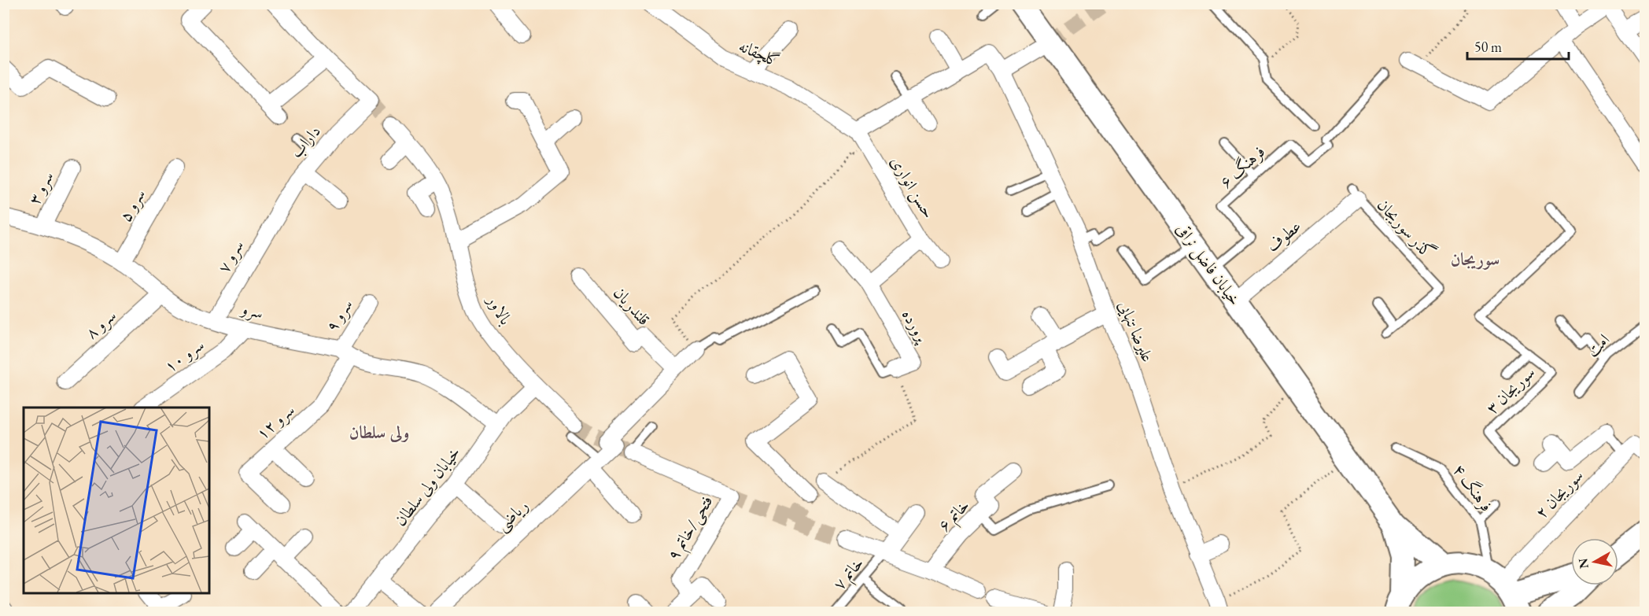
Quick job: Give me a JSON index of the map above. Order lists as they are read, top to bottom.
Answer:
{
  "streets": {
    "main road": ["خیابان فاضل نراقی"],
    "street": [
      "گلچقانه",
      "داراب",
      "حسن انواری",
      "سرو ۳",
      "سرو ۵",
      "عطوف",
      "سرو ۷",
      "قلندریان",
      "بالاور",
      "سرو",
      "سرو ۹",
      "سرو ۸",
      "پرورده",
      "علیرضا تنهایی",
      "سرو ۱۰",
      "سرو ۱۲",
      "خیابان ولی سلطان",
      "سوریجان ۲",
      "ریاضی",
      "خاتم ۶",
      "فتحی/خاتم ۹"
    ],
    "lane": [
      "فرهنگ ۶",
      "گذر سوریجان",
      "امت",
      "سوریجان ۳",
      "فرهنگ ۴",
      "خاتم ۷"
    ]
  },
  "crossings": [
    ["گلچقانه", "حسن انواری"],
    ["داراب", "سرو ۷"],
    ["فرهنگ ۶", "خیابان فاضل نراقی"],
    ["سرو ۳", "سرو"],
    ["سرو ۵", "سرو"],
    ["گذر سوریجان", "عطوف"],
    ["عطوف", "خیابان فاضل نراقی"],
    ["سرو ۷", "سرو"],
    ["قلندریان", "ریاضی"],
    ["بالاور", "خیابان ولی سلطان"],
    ["سرو", "سرو ۹"],
    ["سرو", "سرو ۸"],
    ["سرو", "سرو ۱۰"],
    ["سرو", "سرو ۱۲"],
    ["سرو", "خیابان ولی سلطان"],
    ["سرو ۹", "سرو ۱۲"],
    ["فرهنگ ۴", "سوریجان ۲"]
  ],
  "districts": ["سوریجان", "ولی سلطان"],
  "scale_bar": "50 m",
  "north": "left"
}
